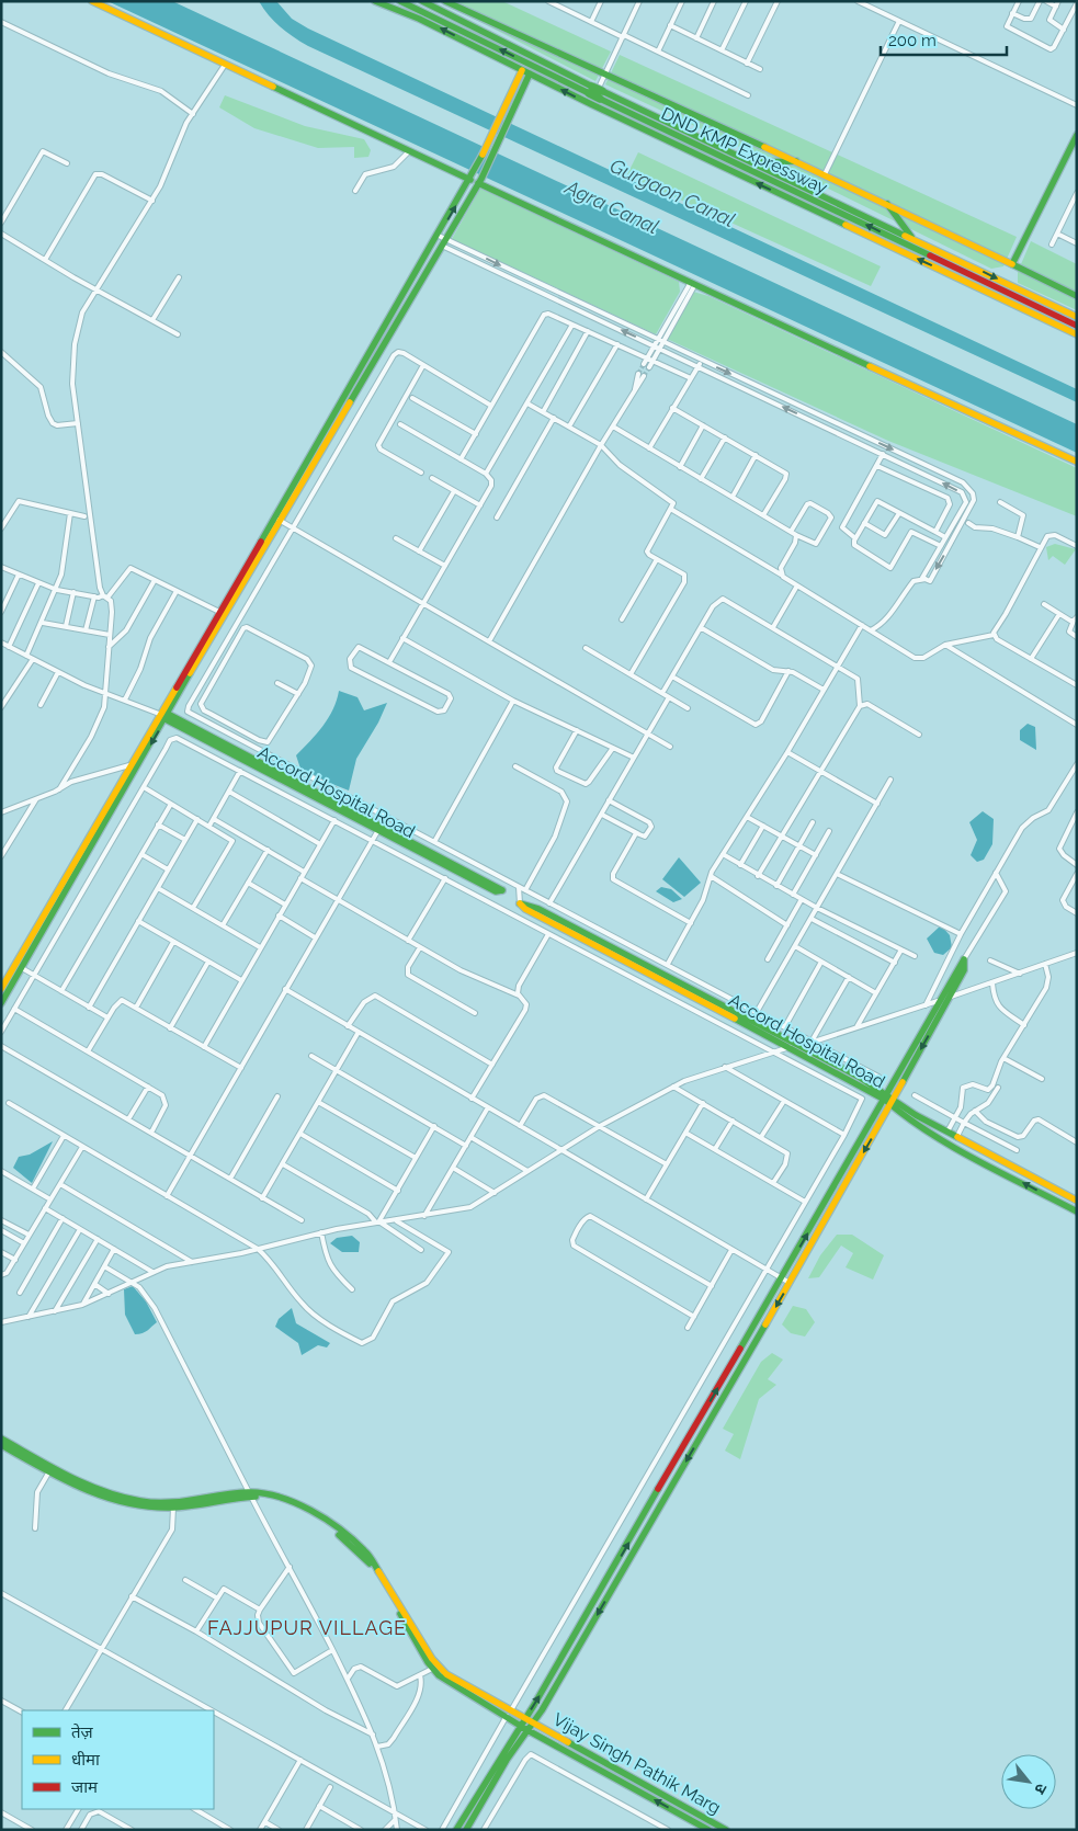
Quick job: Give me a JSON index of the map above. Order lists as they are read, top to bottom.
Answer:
{
  "streets": {
    "main road": ["DND KMP Expressway", "Accord Hospital Road", "Vijay Singh Pathik Marg"]
  },
  "districts": ["FAJJUPUR VILLAGE"],
  "water": ["Gurgaon Canal", "Agra Canal"],
  "legend": ["तेज़", "धीमा", "जाम"],
  "scale_bar": "200 m",
  "north": "bottom right"
}
